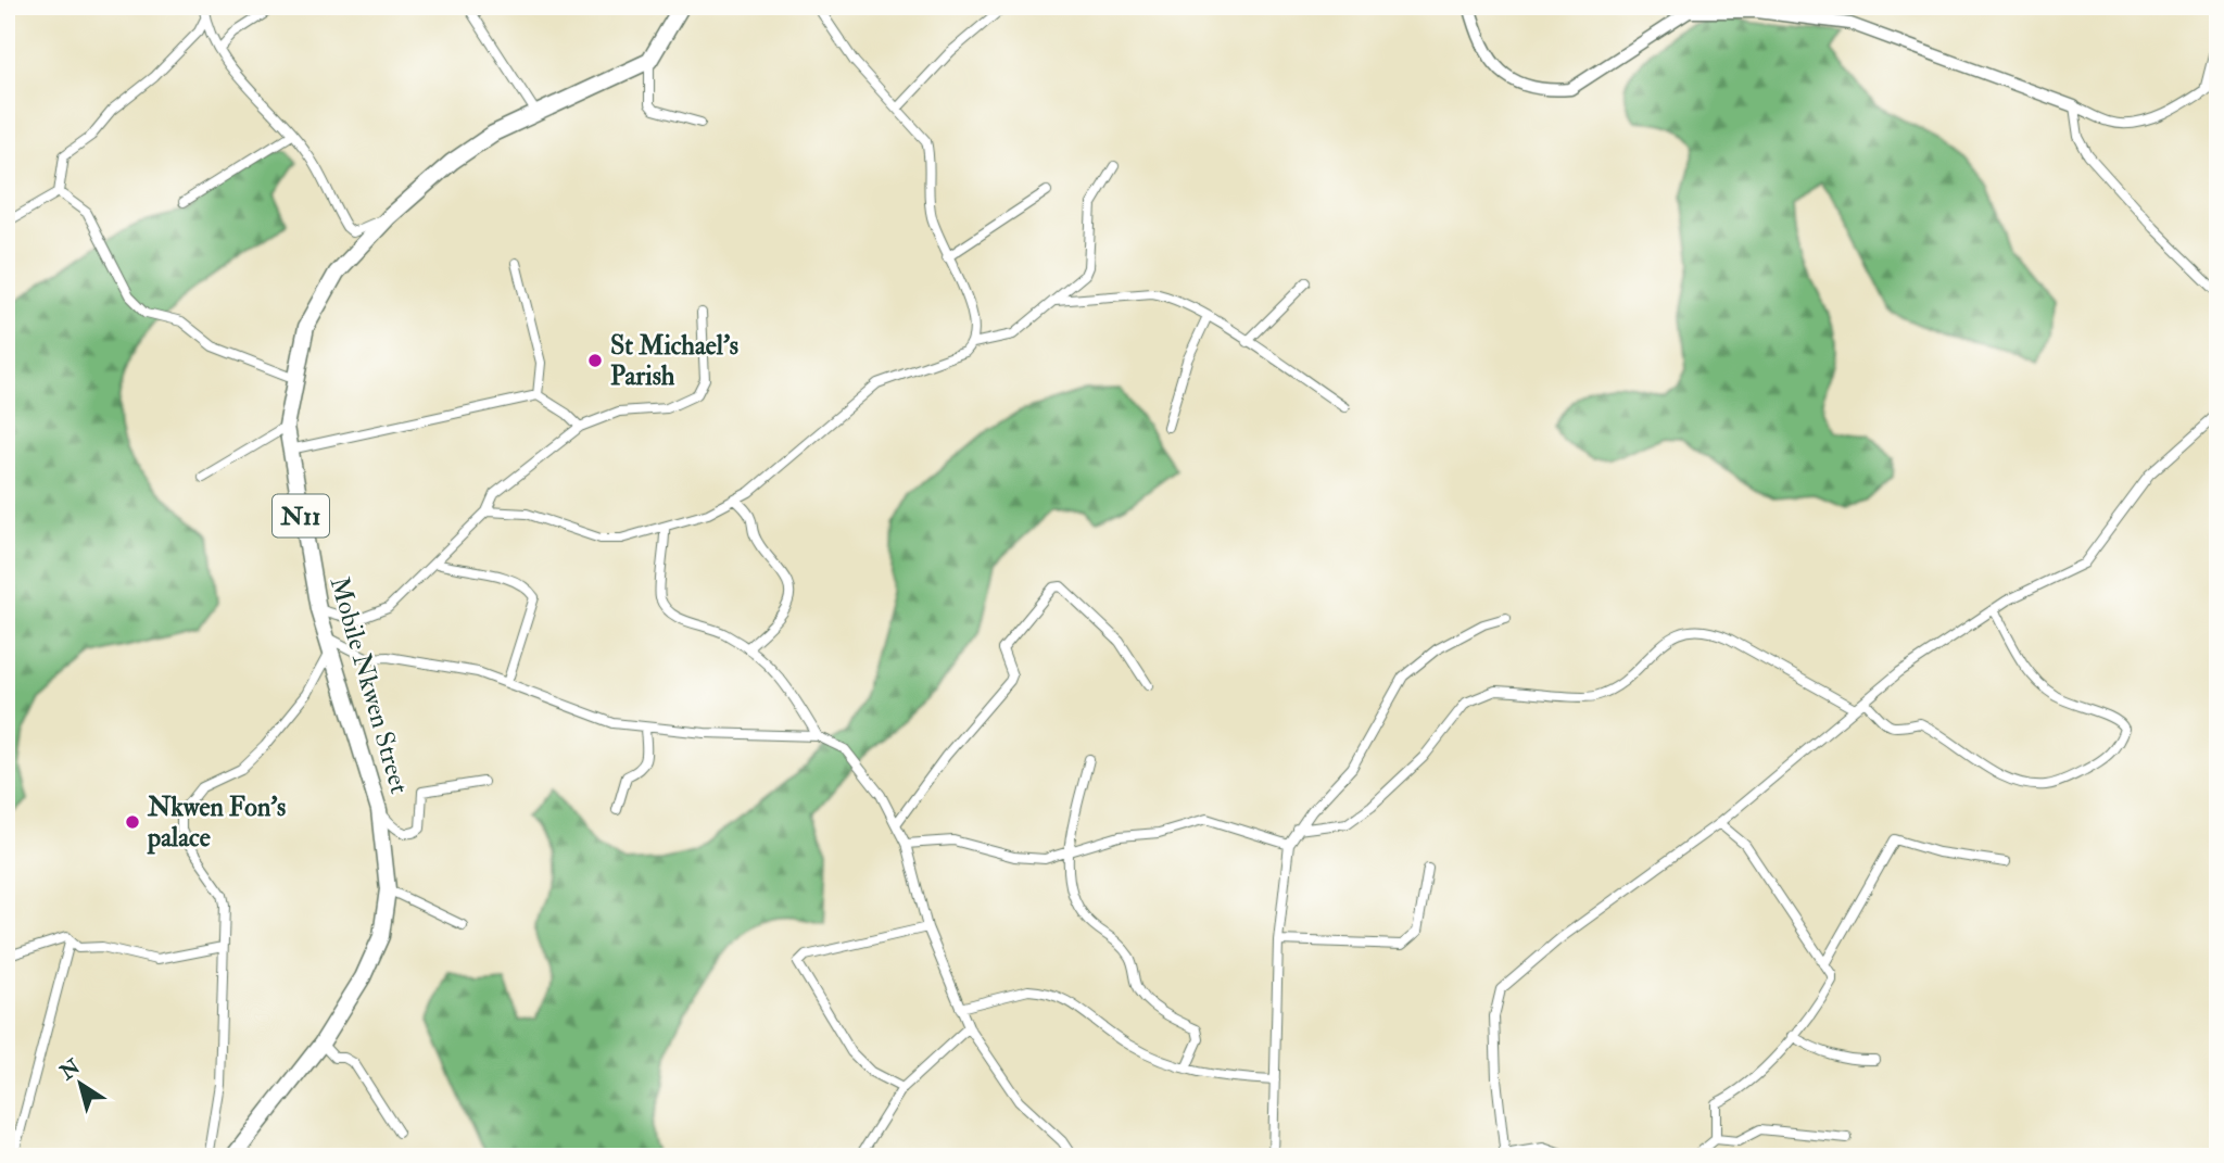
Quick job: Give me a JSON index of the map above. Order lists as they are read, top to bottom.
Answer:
{
  "streets": {
    "highway": ["N11", "Mobile Nkwen Street"]
  },
  "places": ["St Michael's Parish", "Nkwen Fon's palace"],
  "north": "top left"
}
